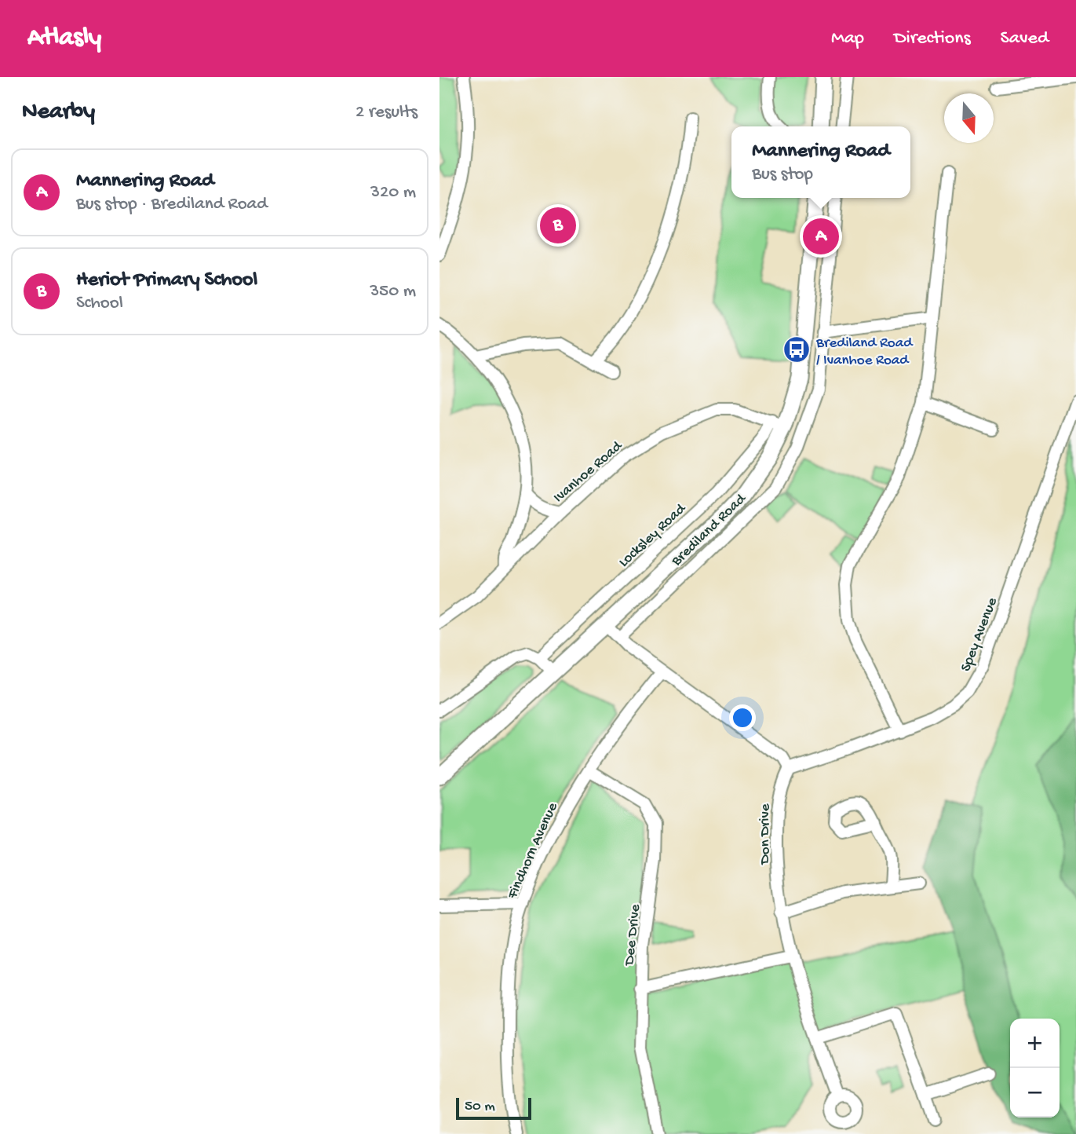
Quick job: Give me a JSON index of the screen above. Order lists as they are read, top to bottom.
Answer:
{
  "streets": {
    "street": [
      "Ivanhoe Road",
      "Brediland Road",
      "Locksley Road",
      "Spey Avenue",
      "Don Drive",
      "Findhorn Avenue",
      "Dee Drive"
    ]
  },
  "crossings": [
    ["Ivanhoe Road", "Brediland Road"],
    ["Ivanhoe Road", "Locksley Road"],
    ["Brediland Road", "Locksley Road"],
    ["Spey Avenue", "Don Drive"],
    ["Findhorn Avenue", "Dee Drive"]
  ],
  "places": {
    "bus stop": ["Brediland Road / Ivanhoe Road"]
  },
  "scale_bar": "50 m",
  "north": "bottom",
  "page": {
    "header": "Atlasly",
    "nav": ["Map", "Directions", "Saved"],
    "heading": ["Nearby", "2 results"],
    "popup": ["Mannering Road", "Bus stop"],
    "list": [
      {
        "mark": "A",
        "name": "Mannering Road",
        "note": "Bus stop · Brediland Road",
        "value": "320 m"
      },
      {
        "mark": "B",
        "name": "Heriot Primary School",
        "note": "School",
        "value": "350 m"
      }
    ],
    "pins": ["B", "A"],
    "map_buttons": ["+", "−"],
    "scale": "50 m"
  }
}
